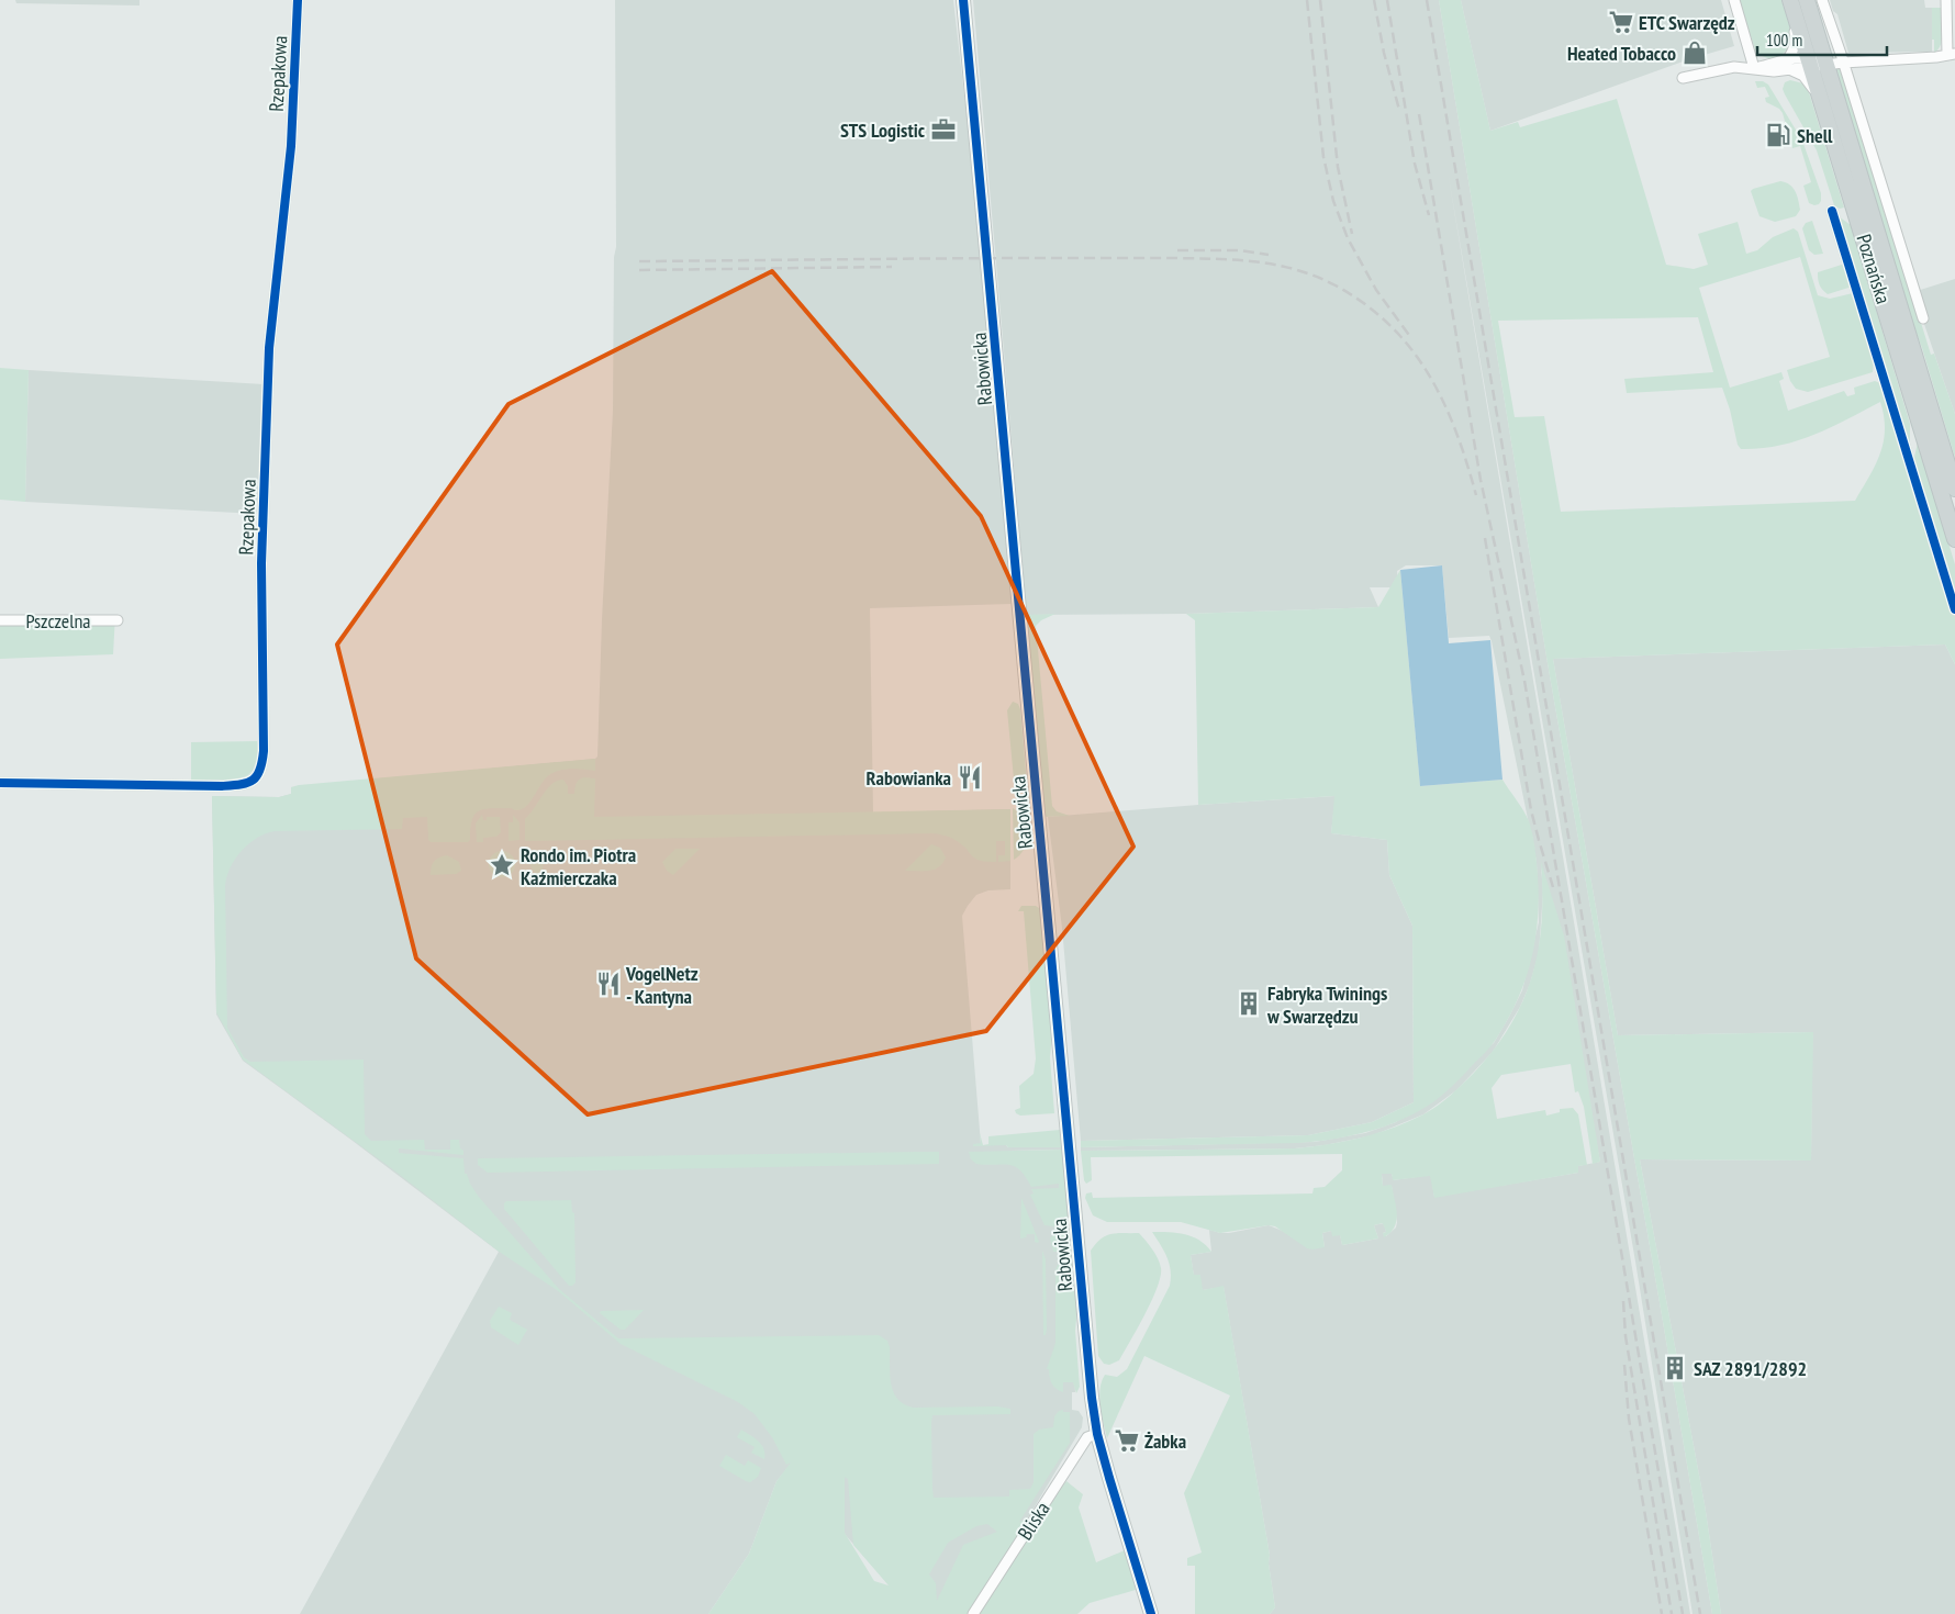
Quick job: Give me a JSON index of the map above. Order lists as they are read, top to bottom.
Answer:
{
  "streets": {
    "main road": ["Poznańska"],
    "street": [
      "Rzepakowa",
      "Rabowicka",
      "Pszczelna",
      "Bliska"
    ]
  },
  "crossings": [
    ["Rabowicka", "Bliska"]
  ],
  "places": {
    "supermarket": ["ETC Swarzędz", "Żabka"],
    "shop": ["Heated Tobacco"],
    "office": ["STS Logistic"],
    "fuel station": ["Shell"],
    "restaurant": ["Rabowianka", "VogelNetz - Kantyna"],
    "place": ["Rondo im. Piotra Kaźmierczaka"],
    "building": ["Fabryka Twinings w Swarzędzu", "SAZ 2891/2892"]
  },
  "scale_bar": "100 m"
}
